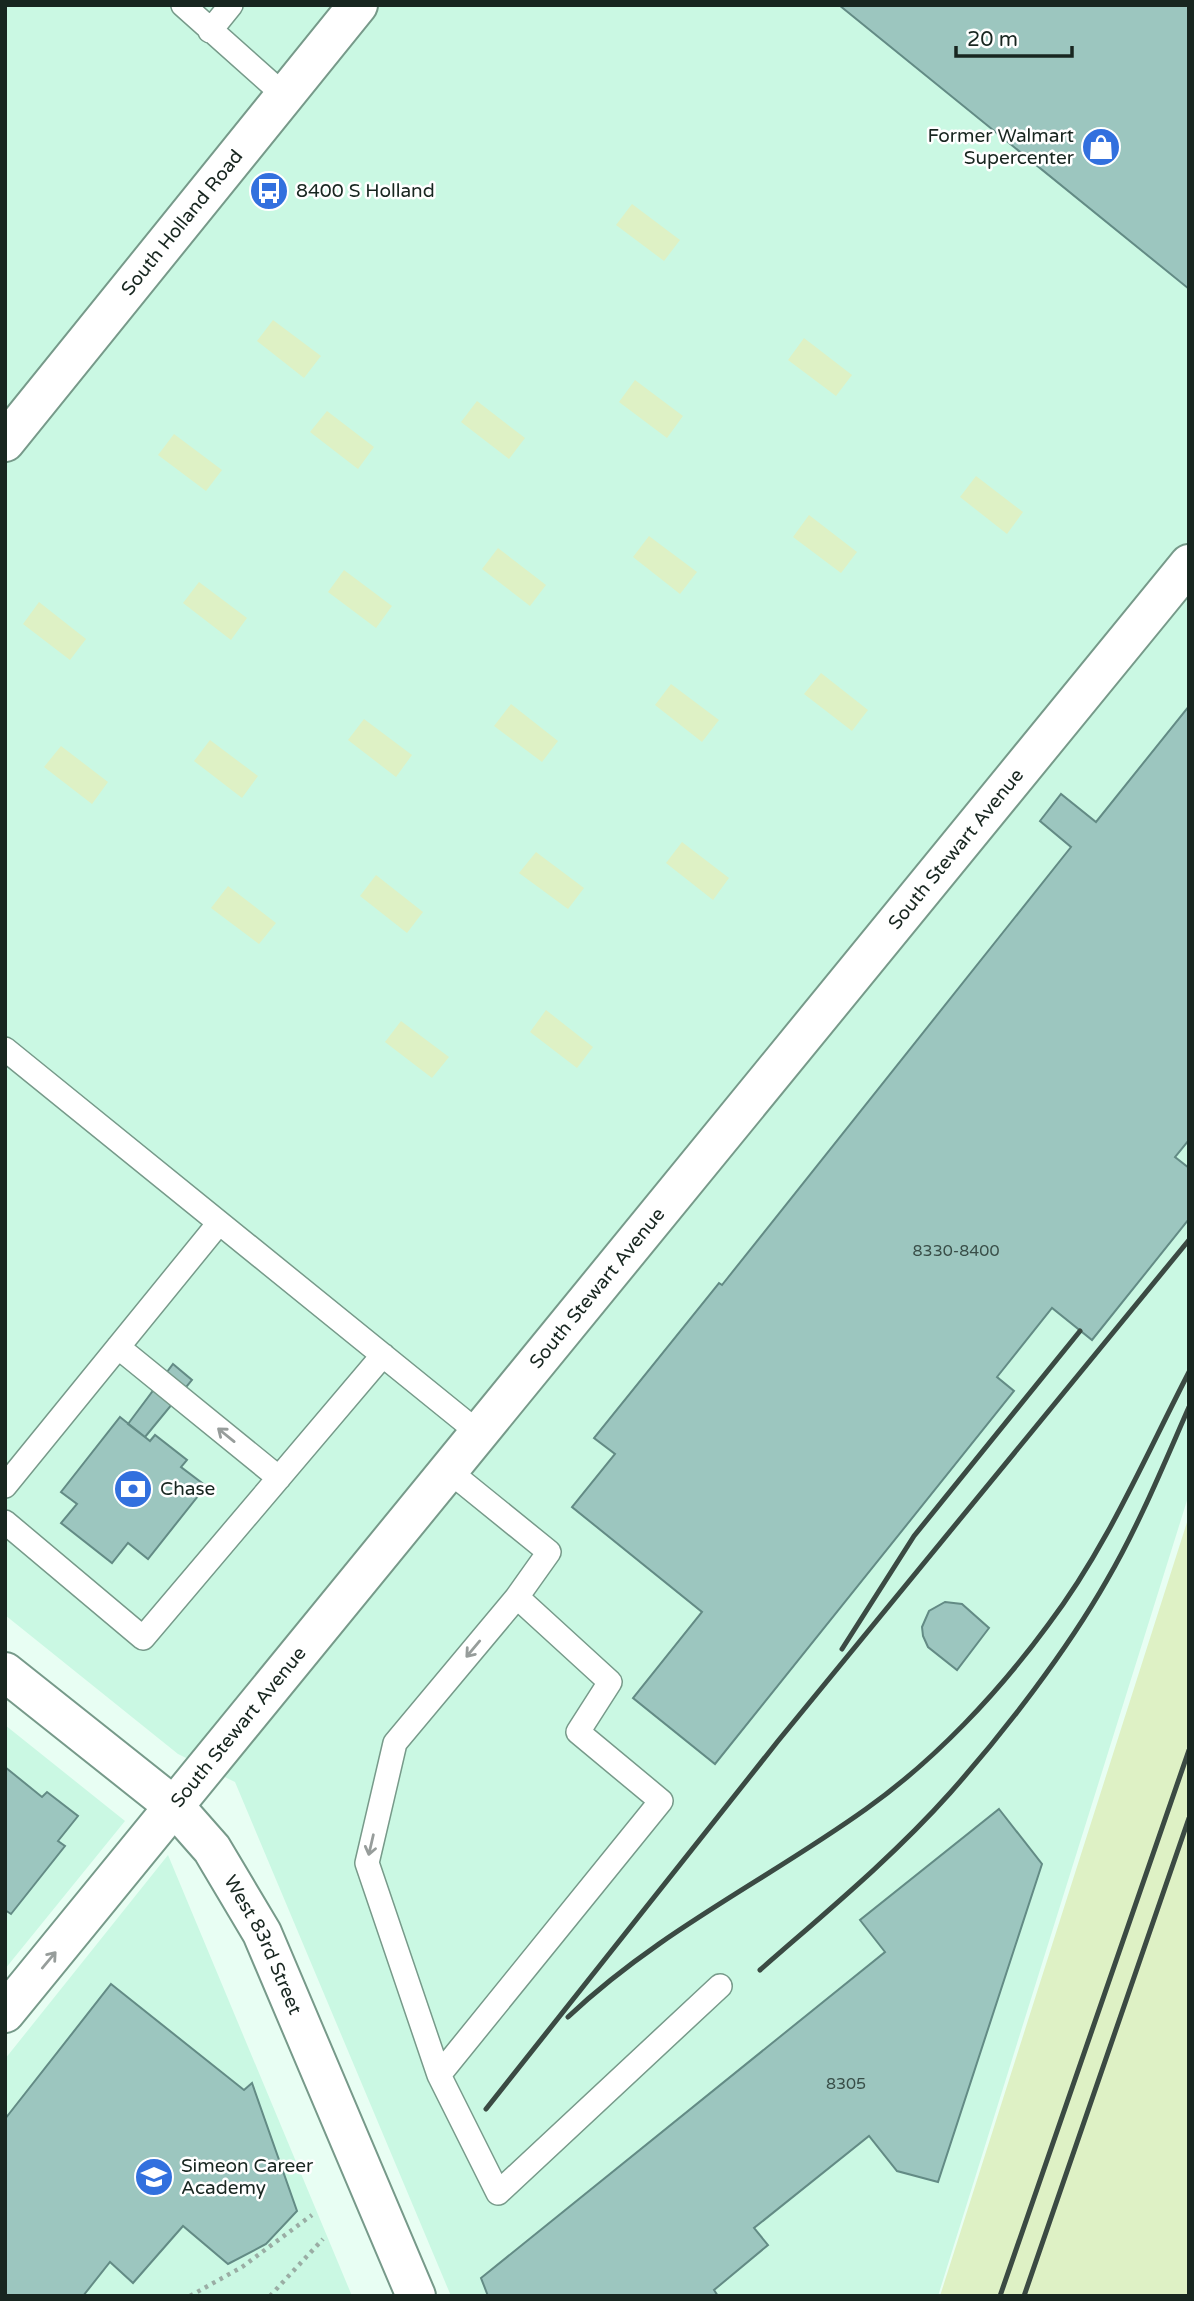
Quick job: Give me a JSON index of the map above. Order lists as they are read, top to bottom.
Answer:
{
  "streets": {
    "street": ["South Holland Road", "South Stewart Avenue", "West 83rd Street"]
  },
  "crossings": [
    ["South Stewart Avenue", "West 83rd Street"]
  ],
  "places": {
    "shop": ["Former Walmart Supercenter"],
    "bus stop": ["8400 S Holland"],
    "bank": ["Chase"],
    "school or university": ["Simeon Career Academy"]
  },
  "house_numbers": ["8330-8400", "8305"],
  "scale_bar": "20 m"
}
